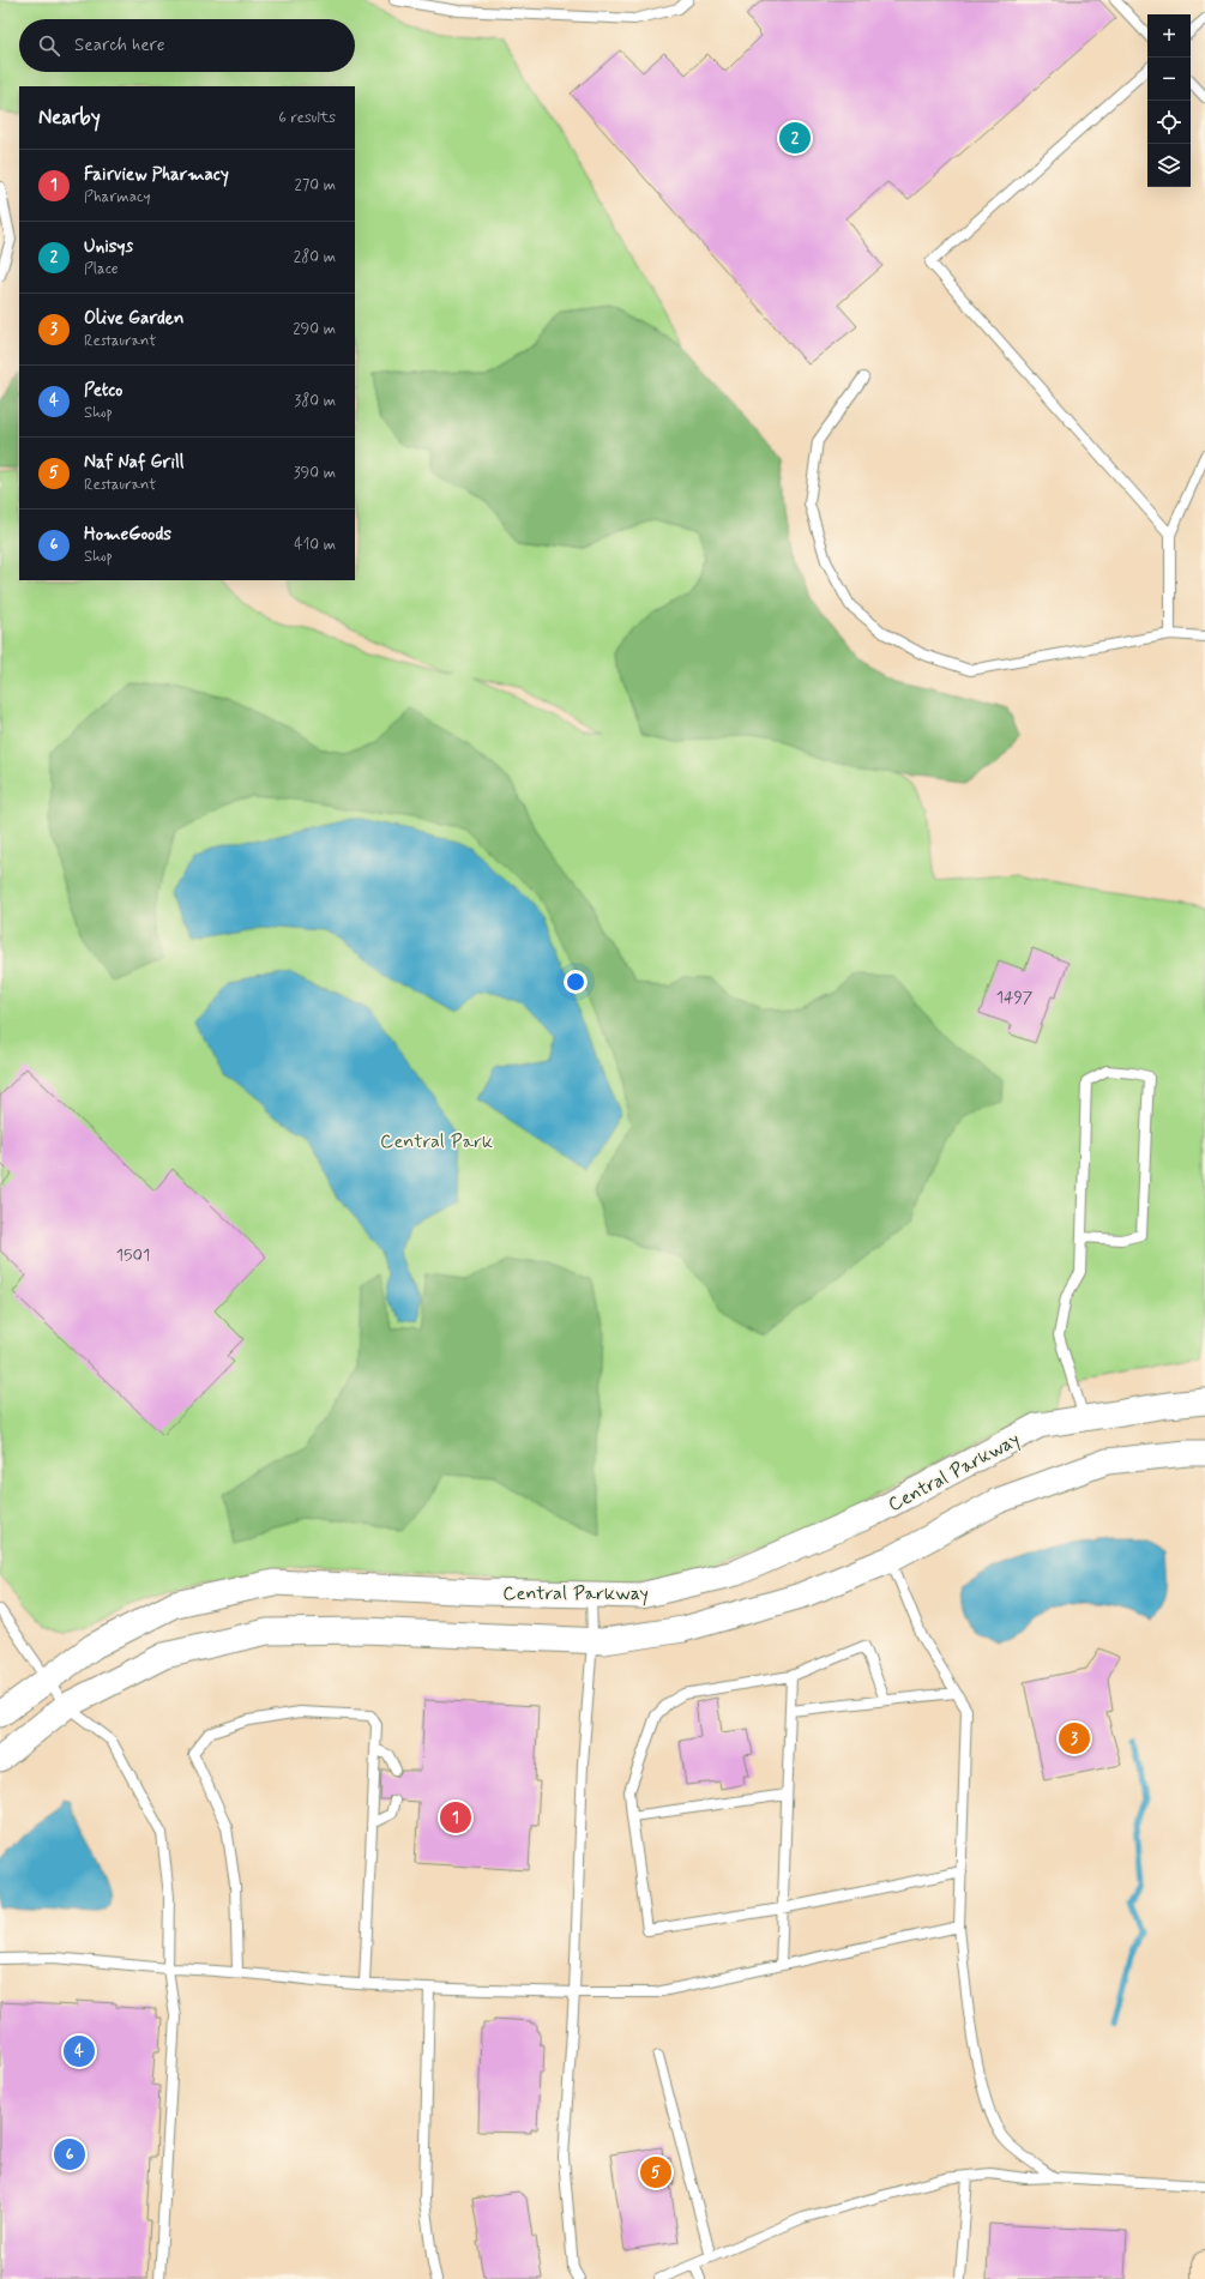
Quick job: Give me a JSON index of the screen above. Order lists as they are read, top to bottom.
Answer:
{
  "streets": {
    "street": ["Central Parkway"]
  },
  "parks": ["Central Park"],
  "house_numbers": ["1497", "1501"],
  "page": {
    "map_buttons": ["+", "−"],
    "search": "Search here",
    "heading": ["Nearby", "6 results"],
    "pins": [
      "2",
      "3",
      "1",
      "4",
      "6",
      "5"
    ],
    "list": [
      {
        "mark": "1",
        "name": "Fairview Pharmacy",
        "note": "Pharmacy",
        "value": "270 m"
      },
      {
        "mark": "2",
        "name": "Unisys",
        "note": "Place",
        "value": "280 m"
      },
      {
        "mark": "3",
        "name": "Olive Garden",
        "note": "Restaurant",
        "value": "290 m"
      },
      {
        "mark": "4",
        "name": "Petco",
        "note": "Shop",
        "value": "380 m"
      },
      {
        "mark": "5",
        "name": "Naf Naf Grill",
        "note": "Restaurant",
        "value": "390 m"
      },
      {
        "mark": "6",
        "name": "HomeGoods",
        "note": "Shop",
        "value": "410 m"
      }
    ]
  }
}
